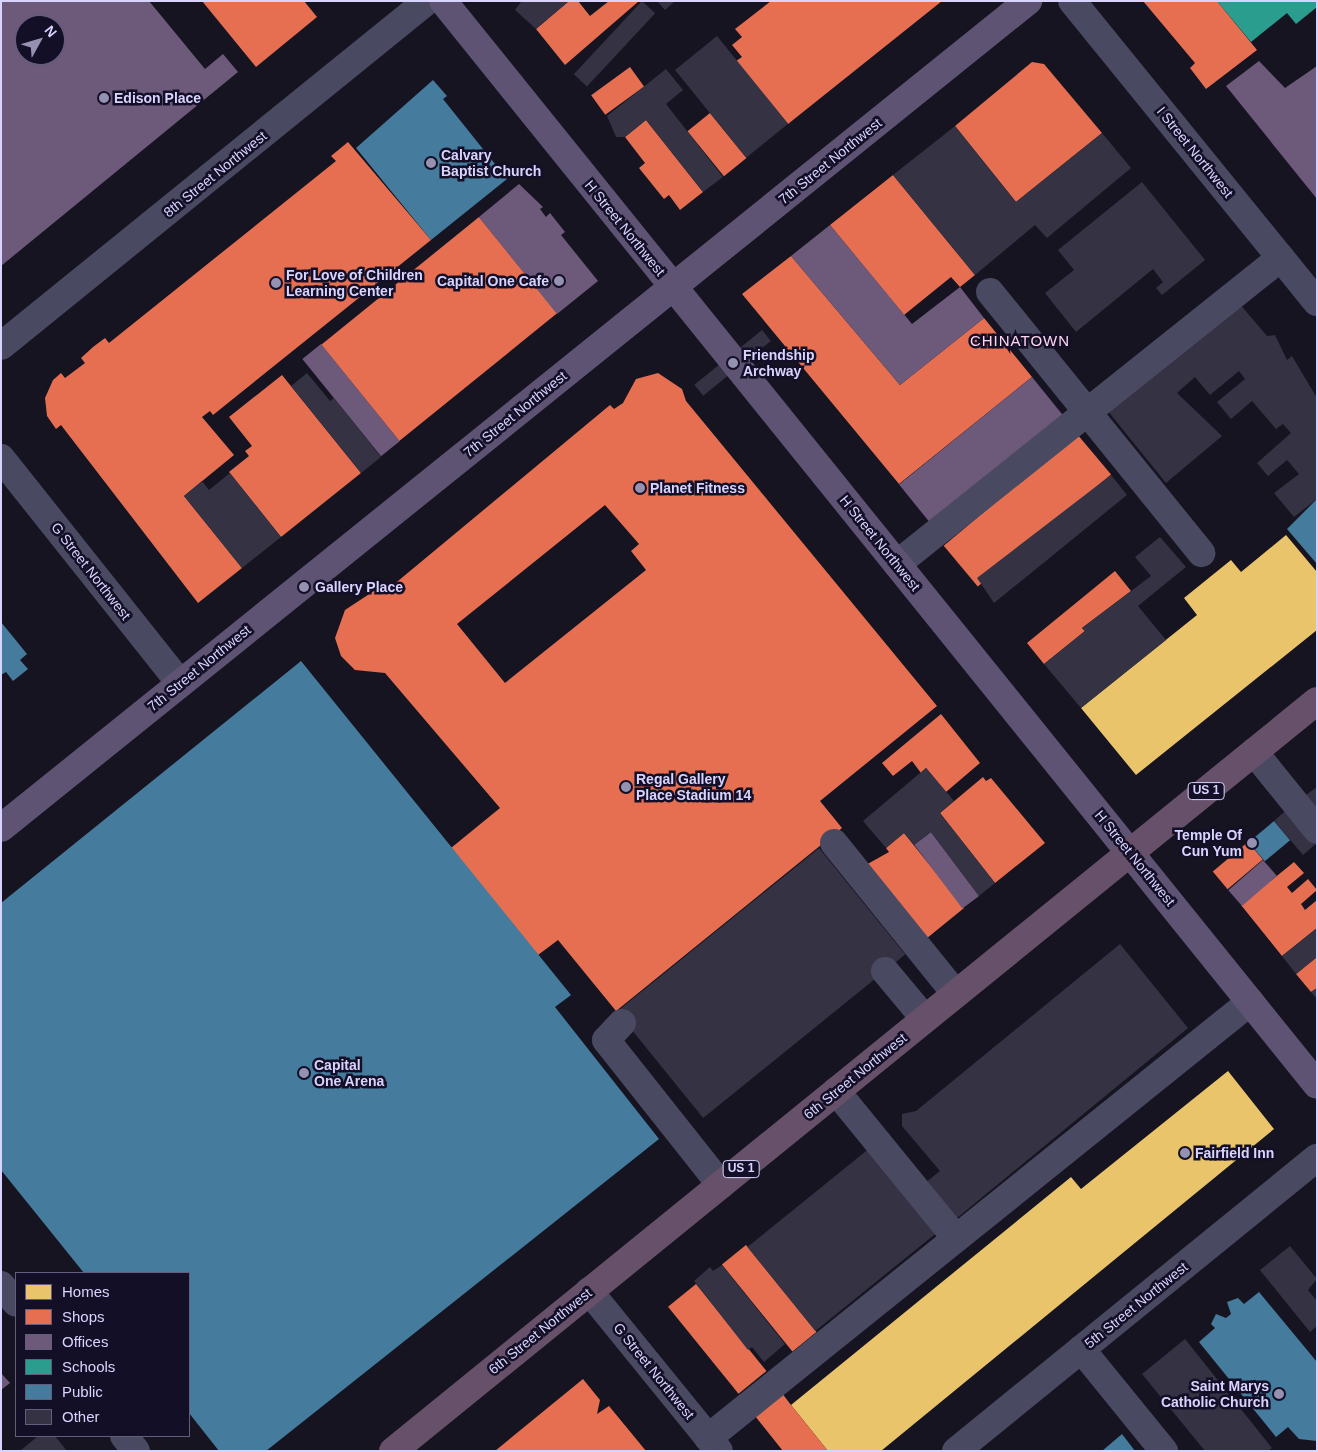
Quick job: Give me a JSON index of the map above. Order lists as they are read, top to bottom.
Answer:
{
  "streets": {
    "highway": ["US 1", "6th Street Northwest"],
    "main road": ["7th Street Northwest", "H Street Northwest"],
    "street": [
      "I Street Northwest",
      "8th Street Northwest",
      "G Street Northwest",
      "5th Street Northwest"
    ]
  },
  "crossings": [
    ["7th Street Northwest", "H Street Northwest"],
    ["7th Street Northwest", "G Street Northwest"],
    ["H Street Northwest", "6th Street Northwest"],
    ["G Street Northwest", "6th Street Northwest"]
  ],
  "districts": ["CHINATOWN"],
  "places": [
    "Edison Place",
    "Calvary Baptist Church",
    "Capital One Cafe",
    "For Love of Children Learning Center",
    "Friendship Archway",
    "Planet Fitness",
    "Gallery Place",
    "Regal Gallery Place Stadium 14",
    "Temple Of Cun Yum",
    "Capital One Arena",
    "Fairfield Inn",
    "Saint Marys Catholic Church"
  ],
  "legend": [
    "Homes",
    "Shops",
    "Offices",
    "Schools",
    "Public",
    "Other"
  ],
  "north": "top right"
}
